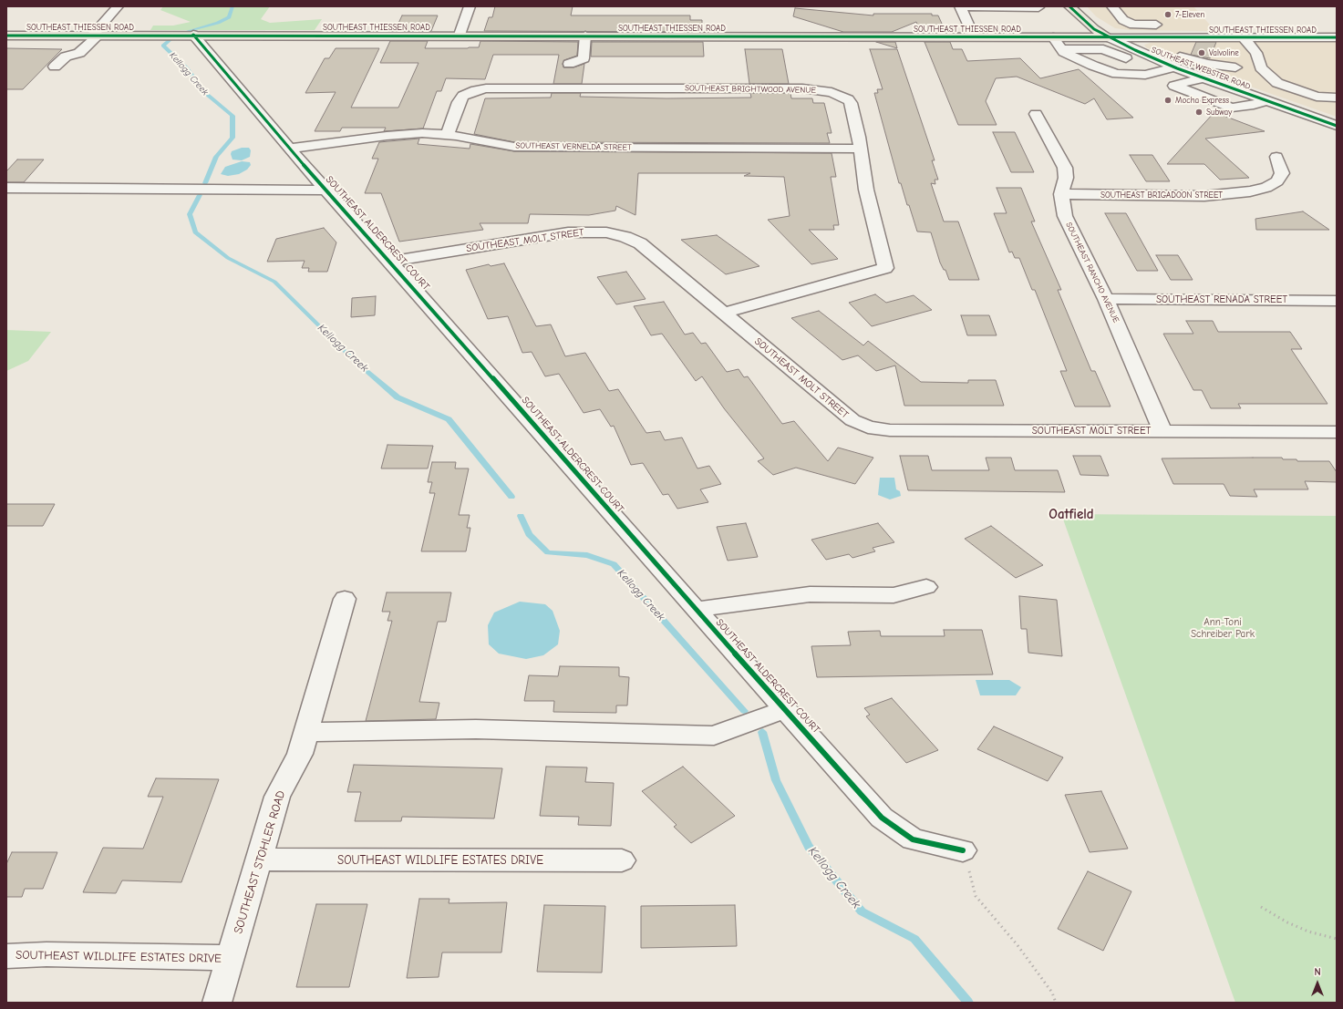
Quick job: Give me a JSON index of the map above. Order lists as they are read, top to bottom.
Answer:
{
  "streets": {
    "main road": ["SOUTHEAST THIESSEN ROAD", "SOUTHEAST WEBSTER ROAD"],
    "street": [
      "SOUTHEAST BRIGHTWOOD AVENUE",
      "SOUTHEAST VERNELDA STREET",
      "SOUTHEAST BRIGADOON STREET",
      "SOUTHEAST ALDERCREST COURT",
      "SOUTHEAST MOLT STREET",
      "SOUTHEAST RANCHO AVENUE",
      "SOUTHEAST RENADA STREET",
      "SOUTHEAST WILDLIFE ESTATES DRIVE",
      "SOUTHEAST STOHLER ROAD"
    ]
  },
  "crossings": [
    ["SOUTHEAST THIESSEN ROAD", "SOUTHEAST WEBSTER ROAD"],
    ["SOUTHEAST THIESSEN ROAD", "SOUTHEAST ALDERCREST COURT"],
    ["SOUTHEAST BRIGHTWOOD AVENUE", "SOUTHEAST VERNELDA STREET"],
    ["SOUTHEAST BRIGHTWOOD AVENUE", "SOUTHEAST MOLT STREET"],
    ["SOUTHEAST VERNELDA STREET", "SOUTHEAST ALDERCREST COURT"],
    ["SOUTHEAST BRIGADOON STREET", "SOUTHEAST RANCHO AVENUE"],
    ["SOUTHEAST ALDERCREST COURT", "SOUTHEAST MOLT STREET"],
    ["SOUTHEAST MOLT STREET", "SOUTHEAST RANCHO AVENUE"],
    ["SOUTHEAST RANCHO AVENUE", "SOUTHEAST RENADA STREET"],
    ["SOUTHEAST WILDLIFE ESTATES DRIVE", "SOUTHEAST STOHLER ROAD"]
  ],
  "districts": ["Oatfield"],
  "water": ["Kellogg Creek"],
  "parks": ["Ann-Toni Schreiber Park"],
  "places": [
    "7-Eleven",
    "Valvoline",
    "Mocha Express",
    "Subway"
  ],
  "north": "top"
}
